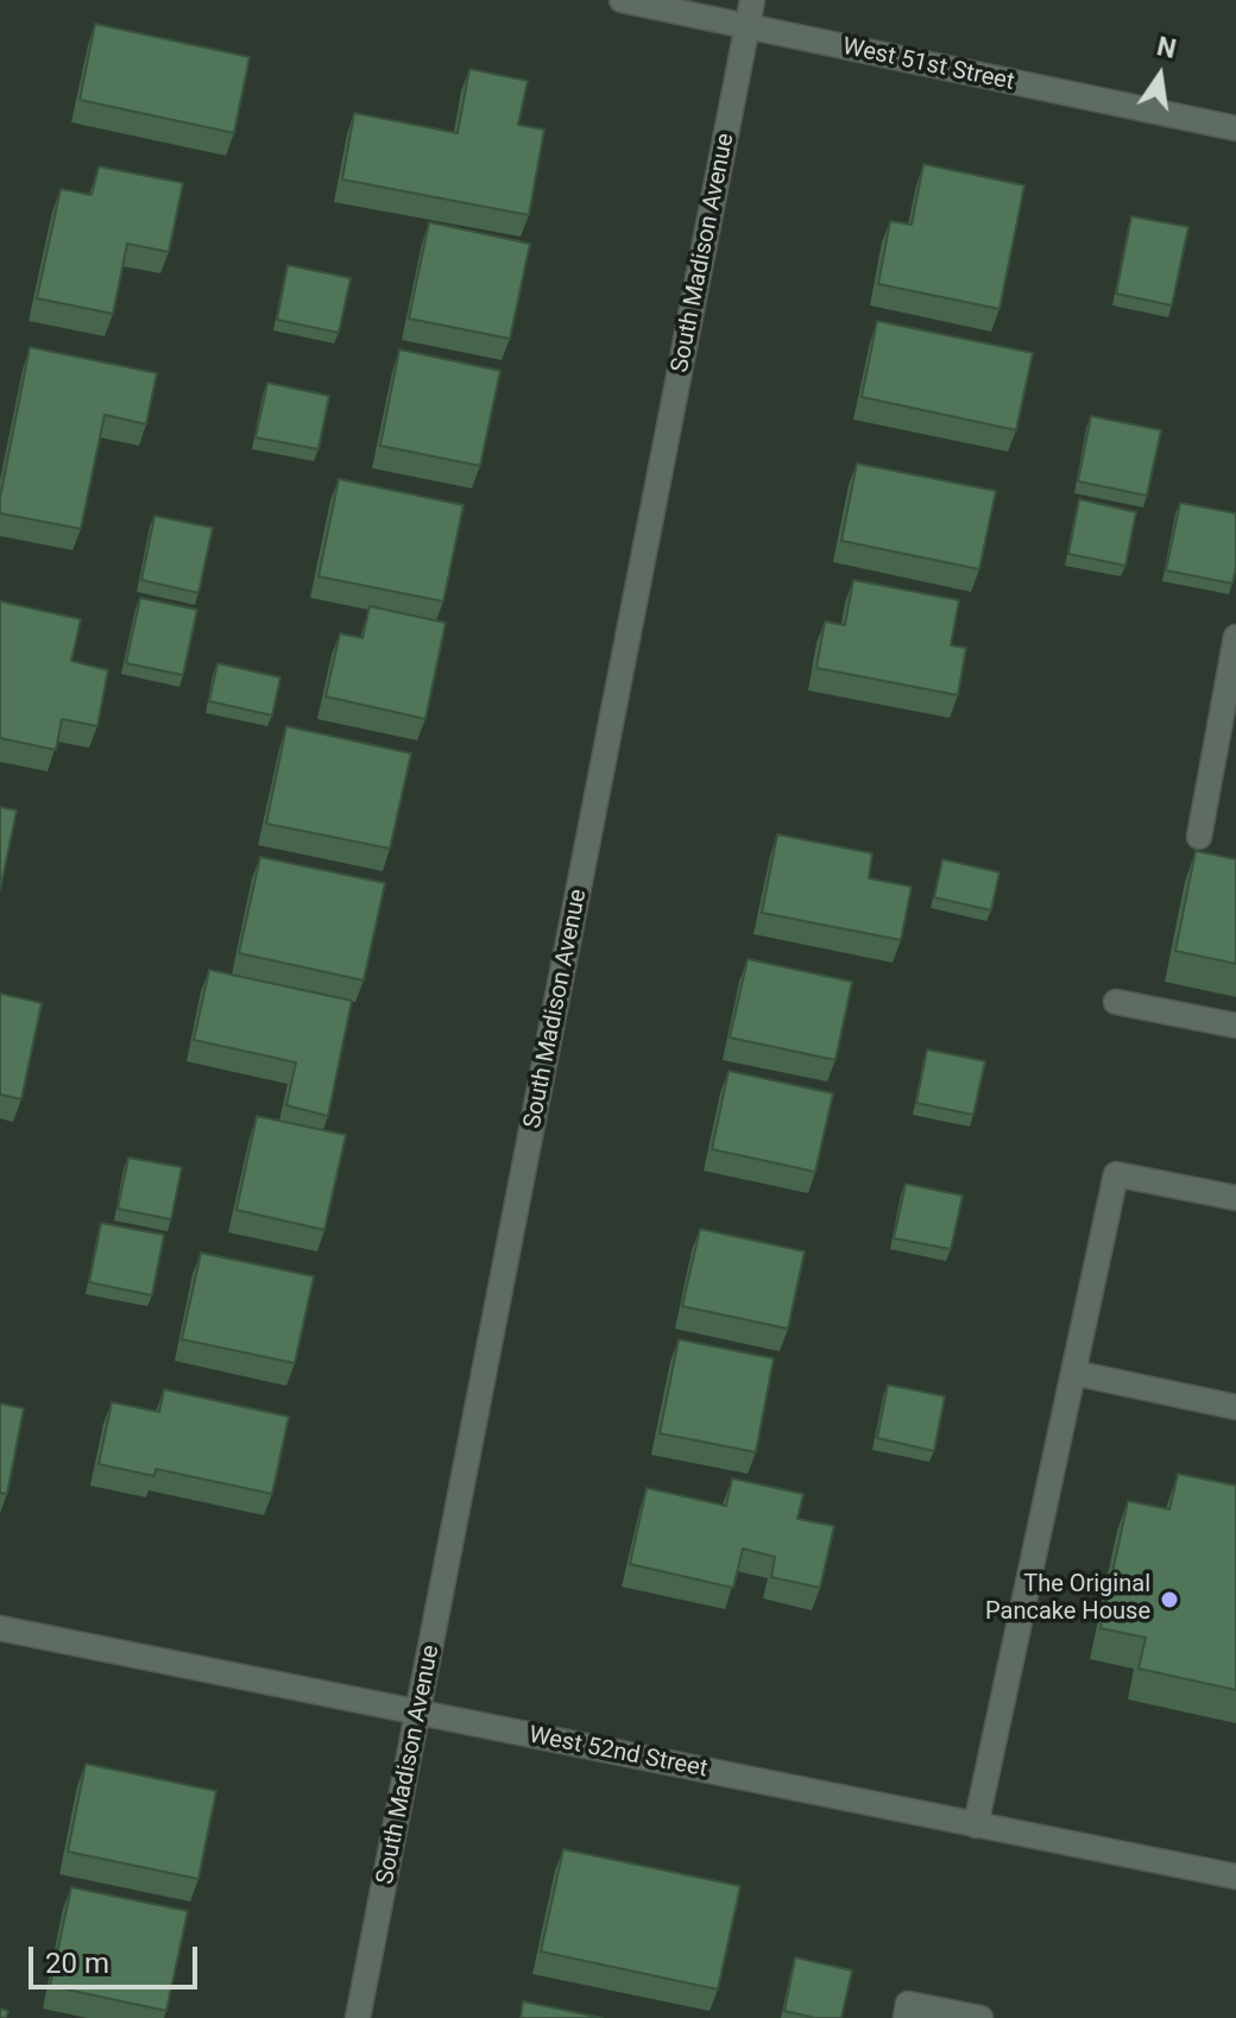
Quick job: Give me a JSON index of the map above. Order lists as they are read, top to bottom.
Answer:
{
  "streets": {
    "street": ["West 51st Street", "South Madison Avenue", "West 52nd Street"]
  },
  "crossings": [
    ["West 51st Street", "South Madison Avenue"],
    ["South Madison Avenue", "West 52nd Street"]
  ],
  "places": ["The Original Pancake House"],
  "scale_bar": "20 m",
  "north": "top"
}
